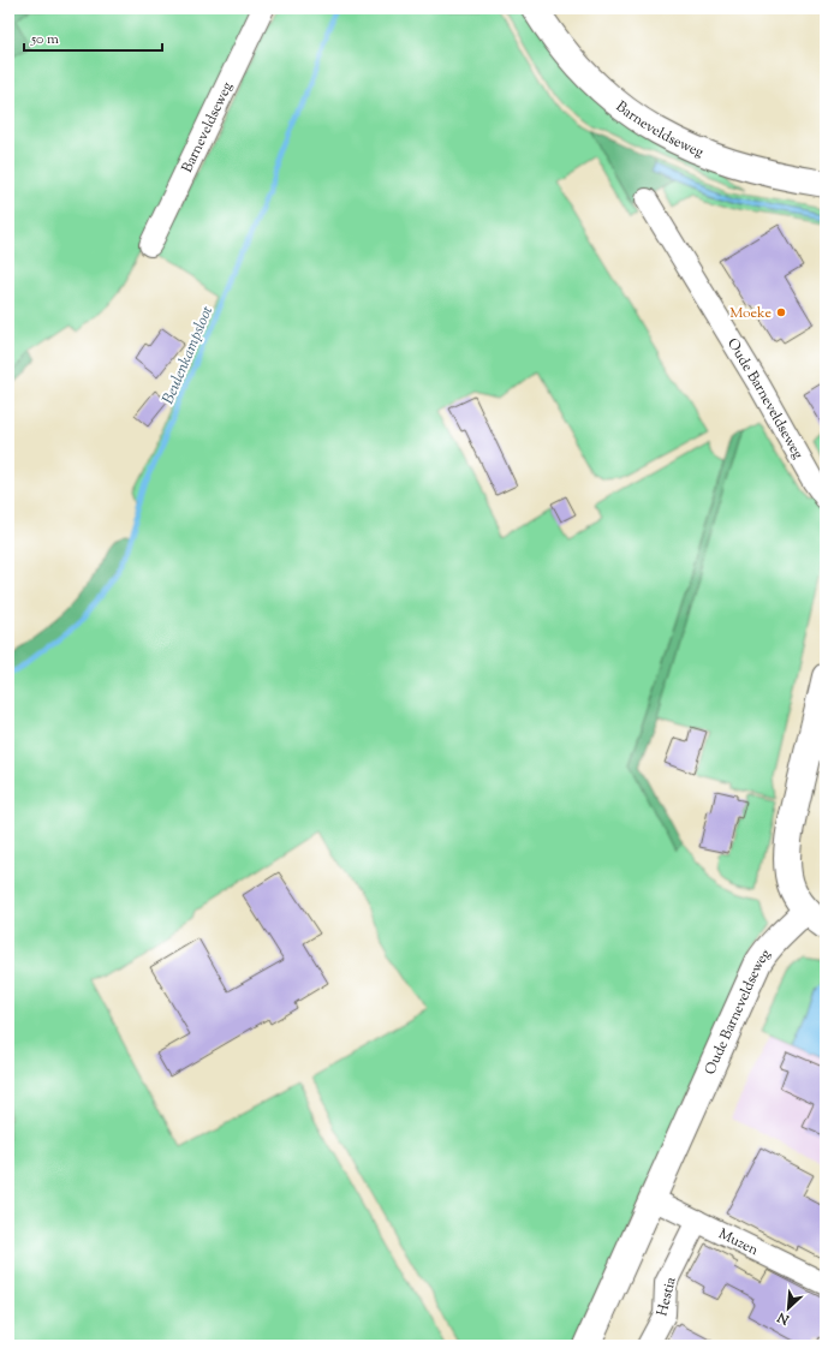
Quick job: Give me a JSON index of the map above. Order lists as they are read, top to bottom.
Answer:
{
  "streets": {
    "street": [
      "Barneveldseweg",
      "Oude Barneveldseweg",
      "Muzen",
      "Hestia"
    ]
  },
  "crossings": [
    ["Oude Barneveldseweg", "Muzen"],
    ["Muzen", "Hestia"]
  ],
  "water": ["Beulenkampsloot"],
  "places": ["Moeke"],
  "scale_bar": "50 m",
  "north": "bottom left"
}
